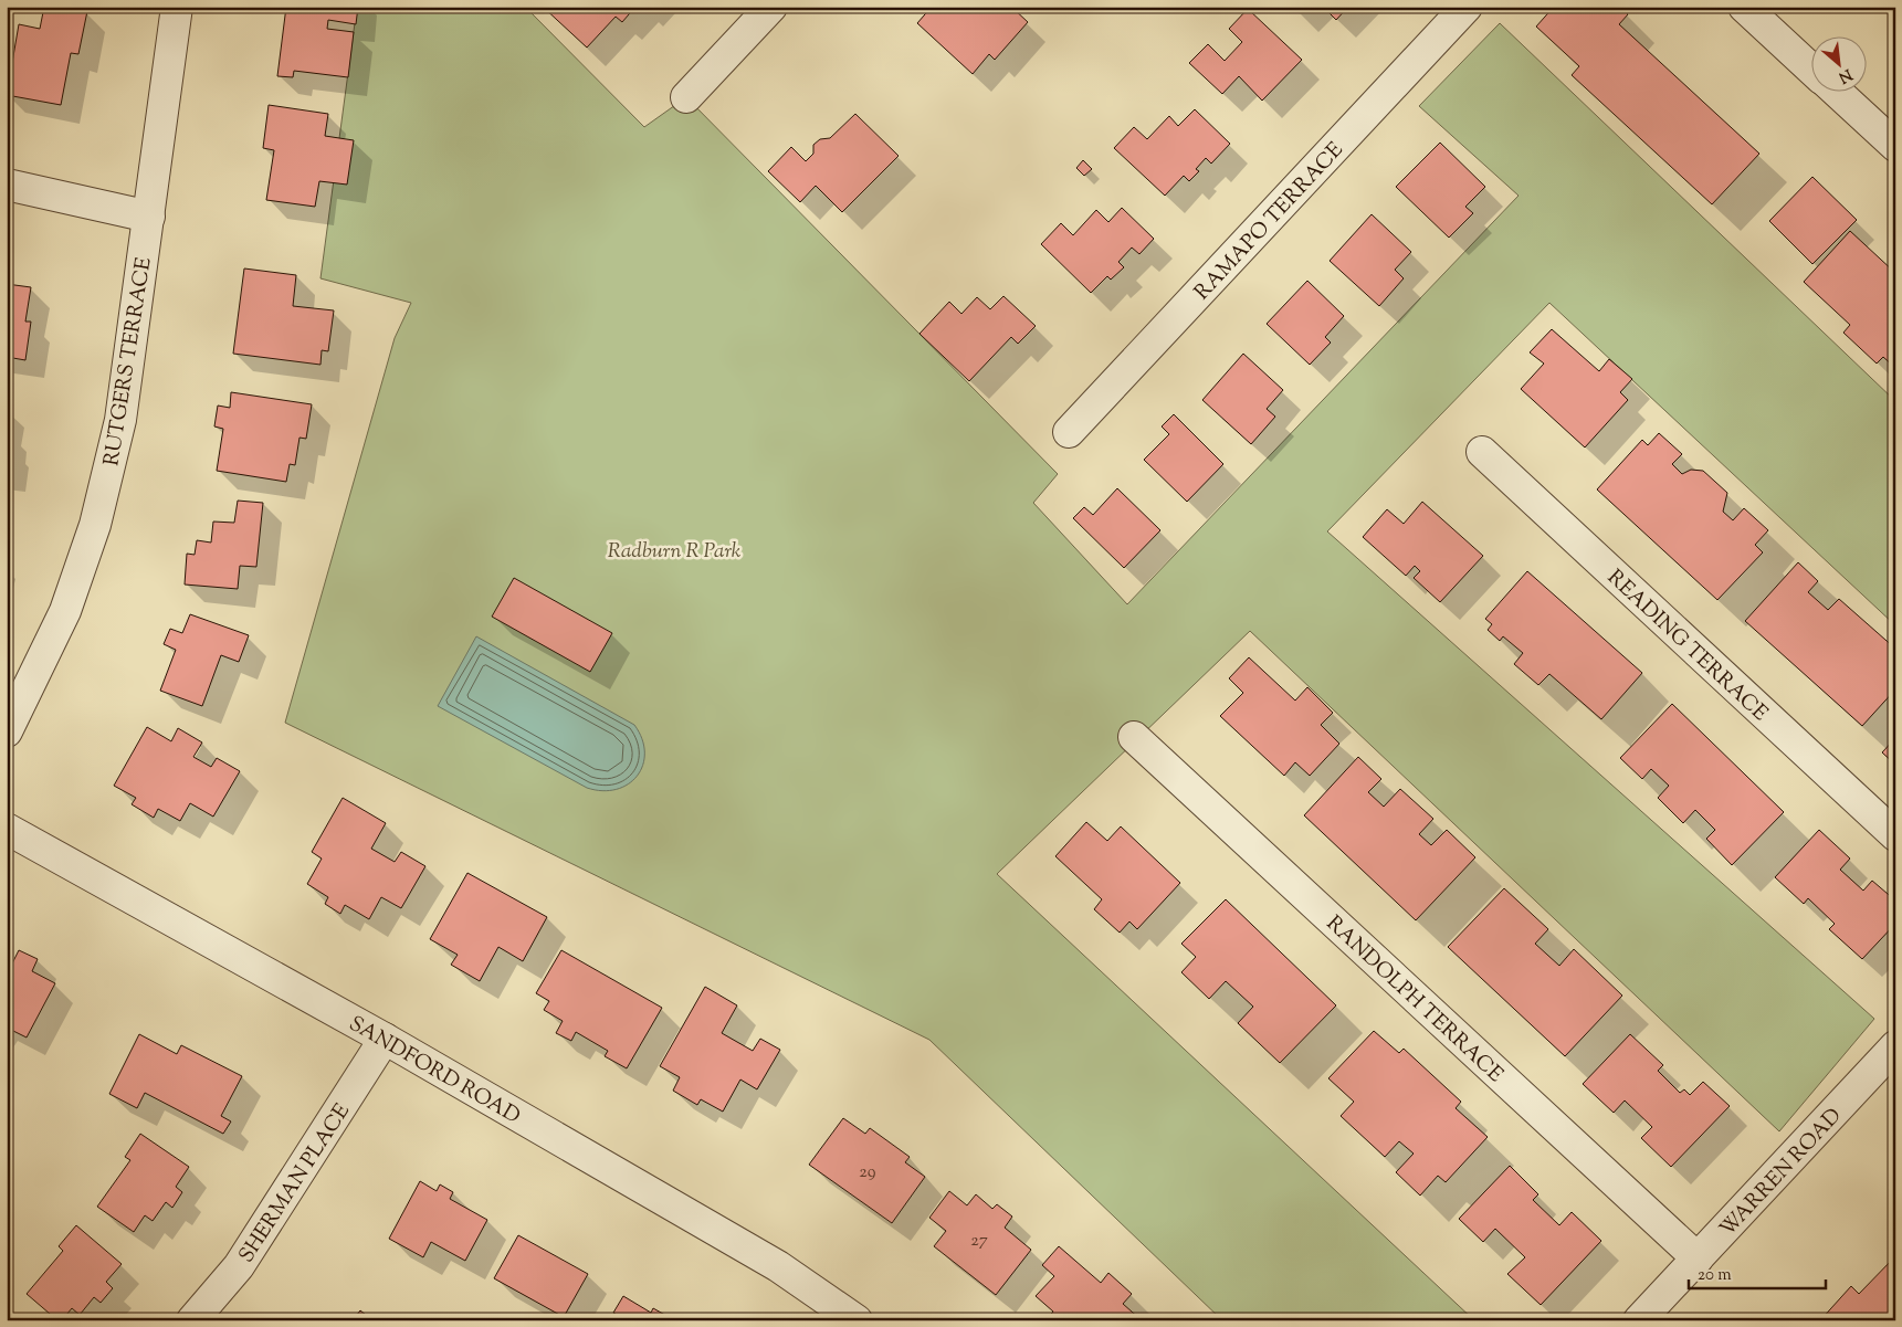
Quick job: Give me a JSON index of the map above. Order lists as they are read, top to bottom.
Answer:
{
  "streets": {
    "street": [
      "RAMAPO TERRACE",
      "RUTGERS TERRACE",
      "READING TERRACE",
      "RANDOLPH TERRACE",
      "SANDFORD ROAD",
      "WARREN ROAD",
      "SHERMAN PLACE"
    ]
  },
  "crossings": [
    ["RANDOLPH TERRACE", "WARREN ROAD"],
    ["SANDFORD ROAD", "SHERMAN PLACE"]
  ],
  "parks": ["Radburn R Park"],
  "house_numbers": ["29", "27"],
  "scale_bar": "20 m",
  "north": "bottom right"
}
